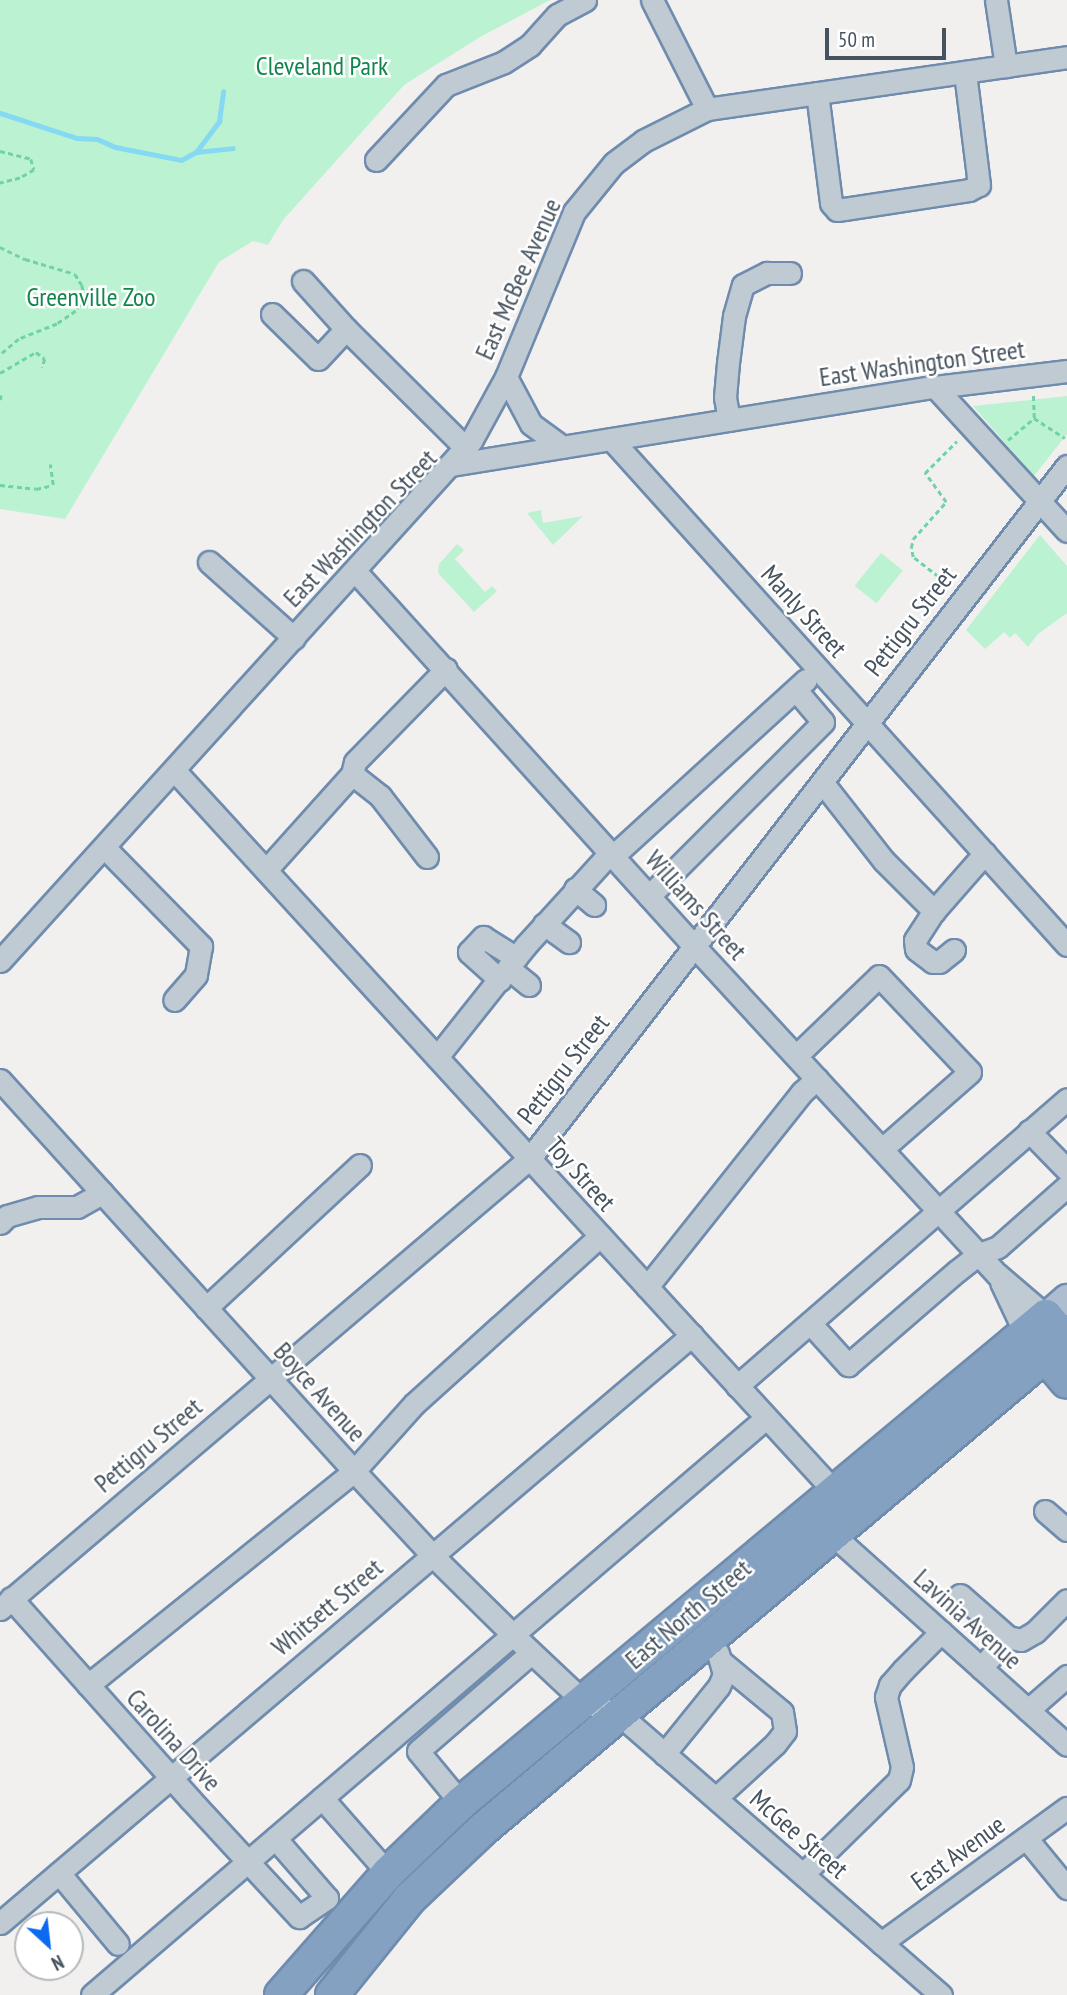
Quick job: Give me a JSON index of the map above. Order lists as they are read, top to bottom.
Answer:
{
  "streets": {
    "highway": ["East North Street"],
    "street": [
      "East McBee Avenue",
      "East Washington Street",
      "Manly Street",
      "Pettigru Street",
      "Williams Street",
      "Toy Street",
      "Boyce Avenue",
      "Whitsett Street",
      "Lavinia Avenue",
      "Carolina Drive",
      "McGee Street",
      "East Avenue"
    ]
  },
  "crossings": [
    ["East McBee Avenue", "East Washington Street"],
    ["East Washington Street", "Manly Street"],
    ["East Washington Street", "Williams Street"],
    ["East Washington Street", "Toy Street"],
    ["Manly Street", "Pettigru Street"],
    ["Pettigru Street", "Williams Street"],
    ["Pettigru Street", "Toy Street"],
    ["Pettigru Street", "Boyce Avenue"],
    ["Pettigru Street", "Carolina Drive"],
    ["Williams Street", "East North Street"],
    ["Toy Street", "Whitsett Street"],
    ["Toy Street", "East North Street"],
    ["Boyce Avenue", "Whitsett Street"],
    ["Boyce Avenue", "East North Street"],
    ["Boyce Avenue", "McGee Street"],
    ["Whitsett Street", "Carolina Drive"],
    ["East North Street", "Lavinia Avenue"],
    ["East North Street", "McGee Street"],
    ["McGee Street", "East Avenue"]
  ],
  "parks": ["Cleveland Park", "Greenville Zoo"],
  "scale_bar": "50 m",
  "north": "bottom right"
}
